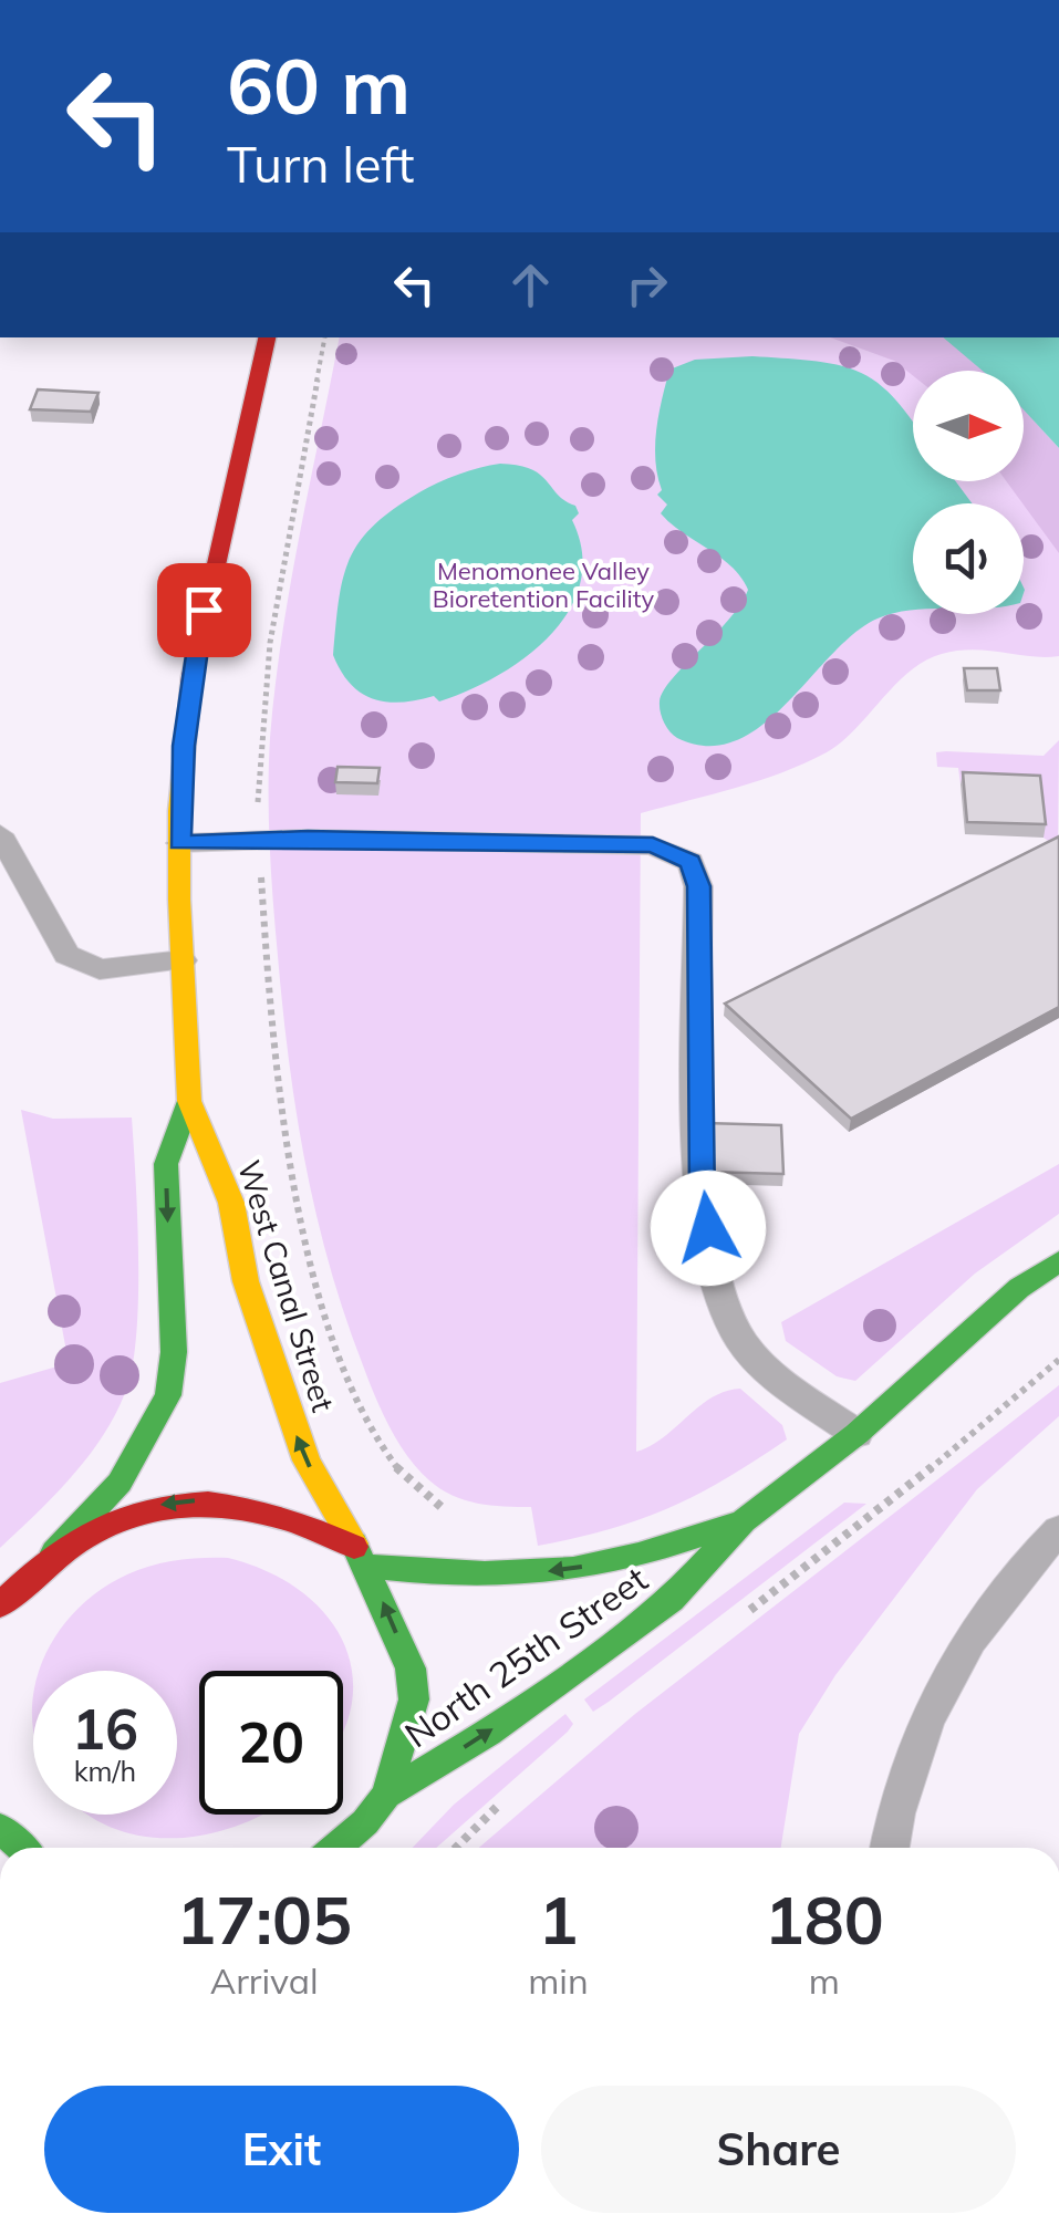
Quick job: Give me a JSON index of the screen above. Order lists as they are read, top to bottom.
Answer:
{
  "streets": {
    "street": ["West Canal Street", "North 25th Street"]
  },
  "crossings": [
    ["West Canal Street", "North 25th Street"]
  ],
  "parks": ["Menomonee Valley Bioretention Facility"],
  "north": "right",
  "page": {
    "turn": ["60 m", "Turn left"],
    "speed": "16 km/h",
    "limit": "20",
    "eta": [
      "17:05",
      "Arrival",
      "1",
      "min",
      "180",
      "m"
    ],
    "buttons": ["Exit", "Share"]
  }
}
